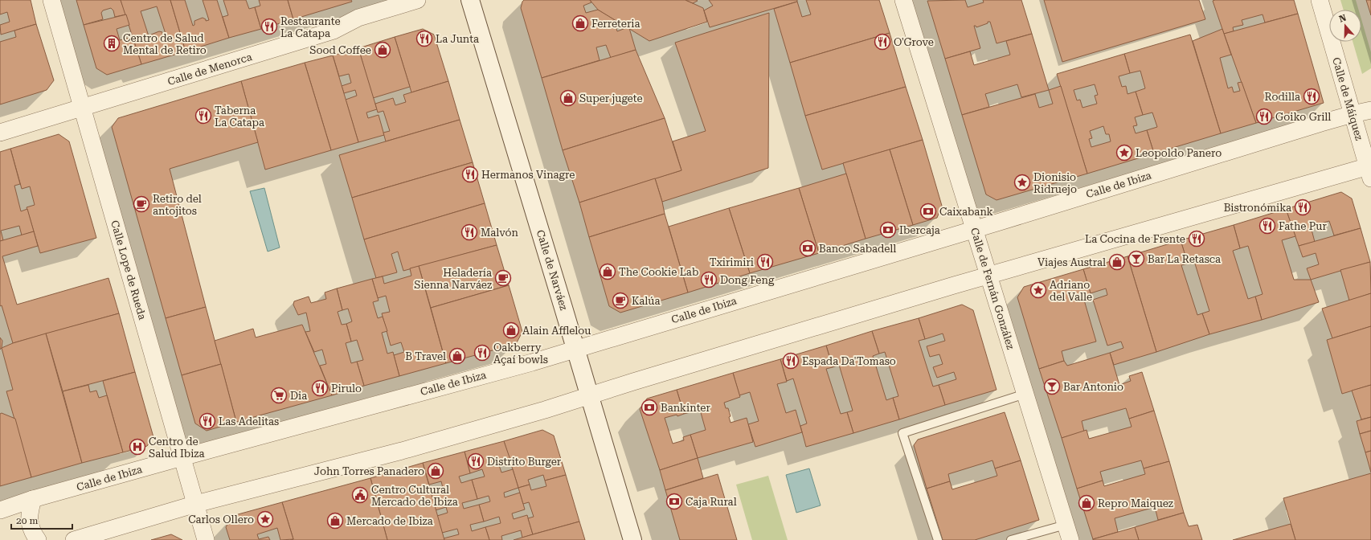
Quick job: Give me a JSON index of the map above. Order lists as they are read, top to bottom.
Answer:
{
  "streets": {
    "street": [
      "Calle de Menorca",
      "Calle de Máiquez",
      "Calle de Ibiza",
      "Calle Lope de Rueda",
      "Calle de Narváez",
      "Calle de Fernán González"
    ]
  },
  "crossings": [
    ["Calle de Menorca", "Calle Lope de Rueda"],
    ["Calle de Máiquez", "Calle de Ibiza"],
    ["Calle de Ibiza", "Calle Lope de Rueda"],
    ["Calle de Ibiza", "Calle de Narváez"],
    ["Calle de Ibiza", "Calle de Fernán González"]
  ],
  "places": {
    "shop": [
      "Ferreteria",
      "Sood Coffee",
      "Super jugete",
      "Viajes Austral",
      "The Cookie Lab",
      "Alain Afflelou",
      "B Travel",
      "John Torres Panadero",
      "Repro Maiquez",
      "Mercado de Ibiza"
    ],
    "restaurant": [
      "Restaurante La Catapa",
      "La Junta",
      "O'Grove",
      "Rodilla",
      "Taberna La Catapa",
      "Goiko Grill",
      "Hermanos Vinagre",
      "Bistronómika",
      "Fathe Pur",
      "Malvón",
      "La Cocina de Frente",
      "Txirimiri",
      "Dong Feng",
      "Oakberry Açaí bowls",
      "Espada Da'Tomaso",
      "Pirulo",
      "Las Adelitas",
      "Distrito Burger"
    ],
    "building": ["Centro de Salud Mental de Retiro"],
    "place": [
      "Leopoldo Panero",
      "Dionisio Ridruejo",
      "Adriano del Valle",
      "Carlos Ollero"
    ],
    "cafe": ["Retiro del antojitos", "Heladería Sienna Narváez", "Kalúa"],
    "bank": [
      "Caixabank",
      "Ibercaja",
      "Banco Sabadell",
      "Bankinter",
      "Caja Rural"
    ],
    "bar": ["Bar La Retasca", "Bar Antonio"],
    "supermarket": ["Dia"],
    "hospital": ["Centro de Salud Ibiza"],
    "public building": ["Centro Cultural Mercado de Ibiza"]
  },
  "scale_bar": "20 m",
  "north": "top"
}
